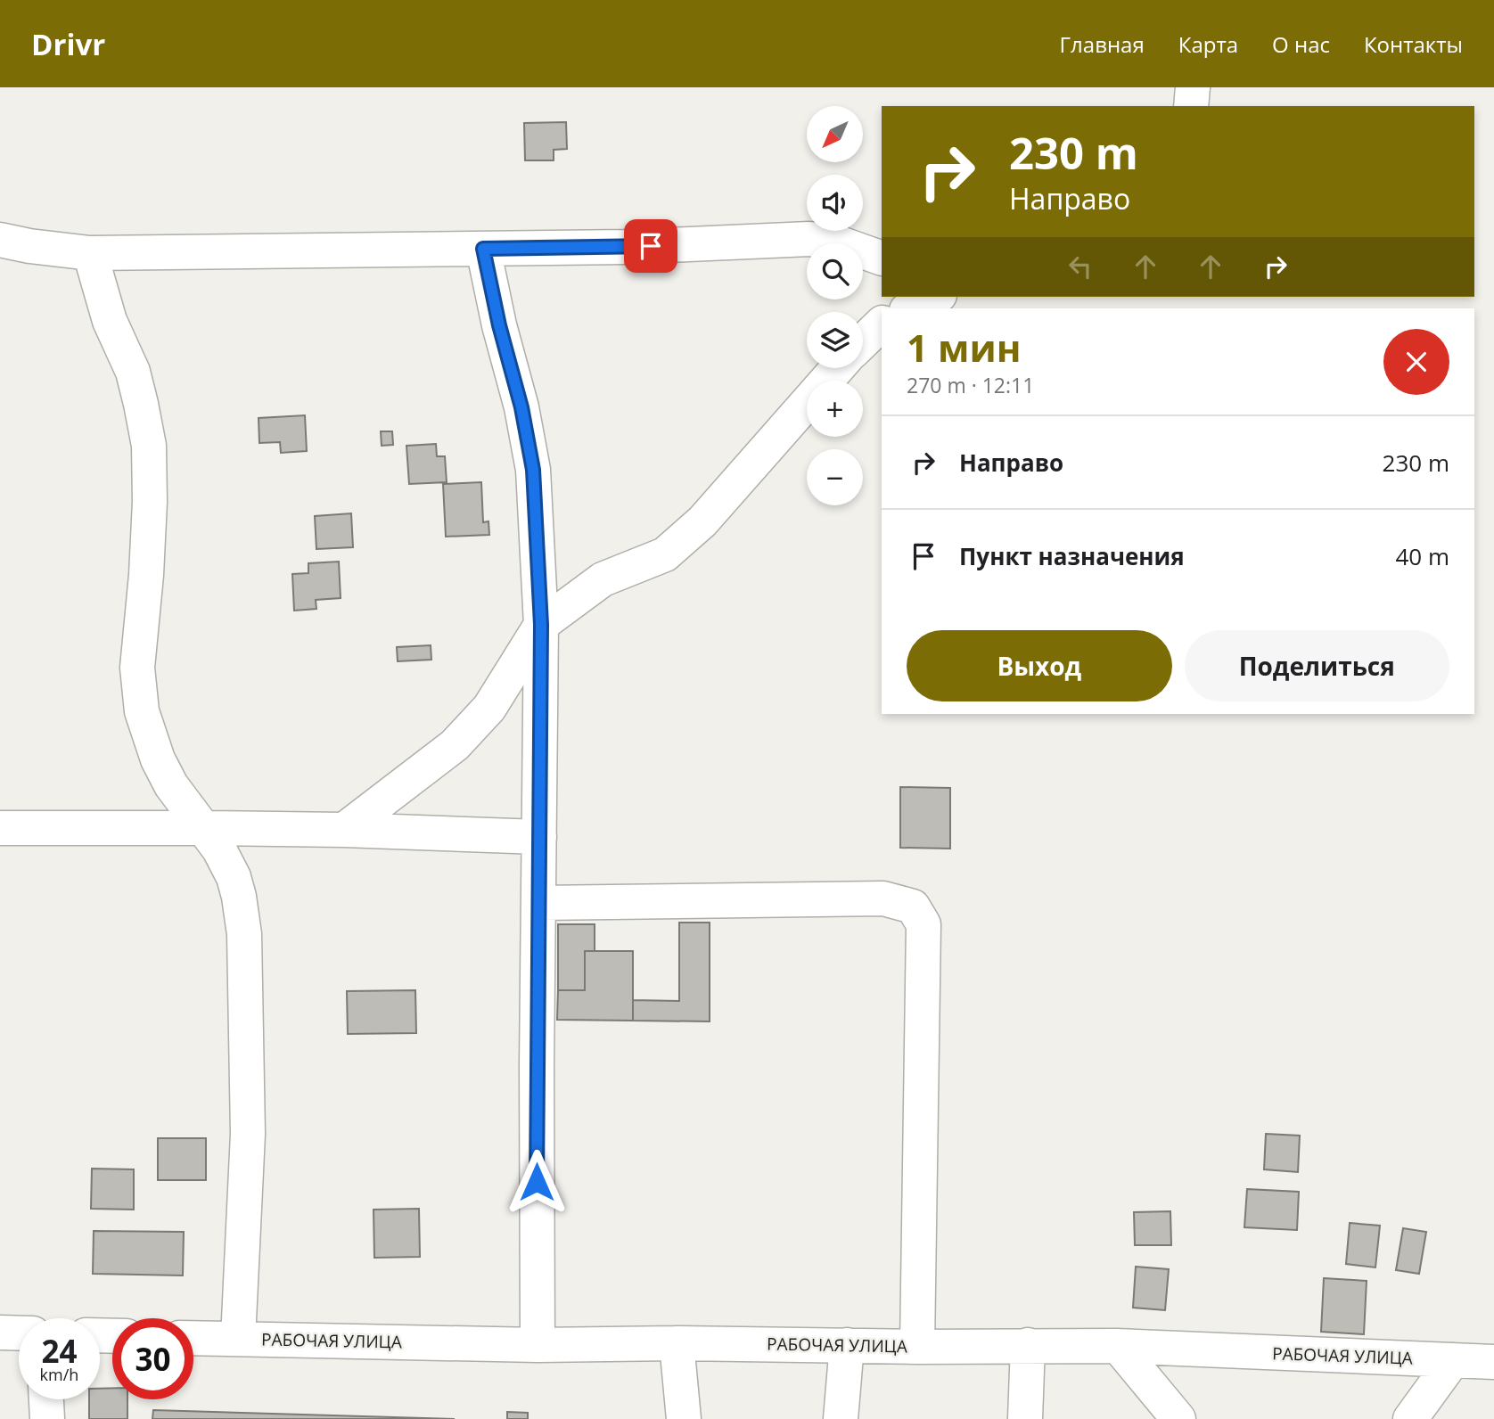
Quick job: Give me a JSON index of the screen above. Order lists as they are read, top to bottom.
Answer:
{
  "streets": {
    "street": ["РАБОЧАЯ УЛИЦА"]
  },
  "north": "bottom left",
  "page": {
    "header": "Drivr",
    "nav": [
      "Главная",
      "Карта",
      "О нас",
      "Контакты"
    ],
    "map_buttons": ["+", "−"],
    "turn": ["230 m", "Направо"],
    "heading": ["1 мин", "270 m · 12:11"],
    "list": [
      {
        "name": "Направо",
        "value": "230 m"
      },
      {
        "name": "Пункт назначения",
        "value": "40 m"
      }
    ],
    "buttons": ["Выход", "Поделиться"],
    "speed": "24 km/h",
    "limit": "30"
  }
}
